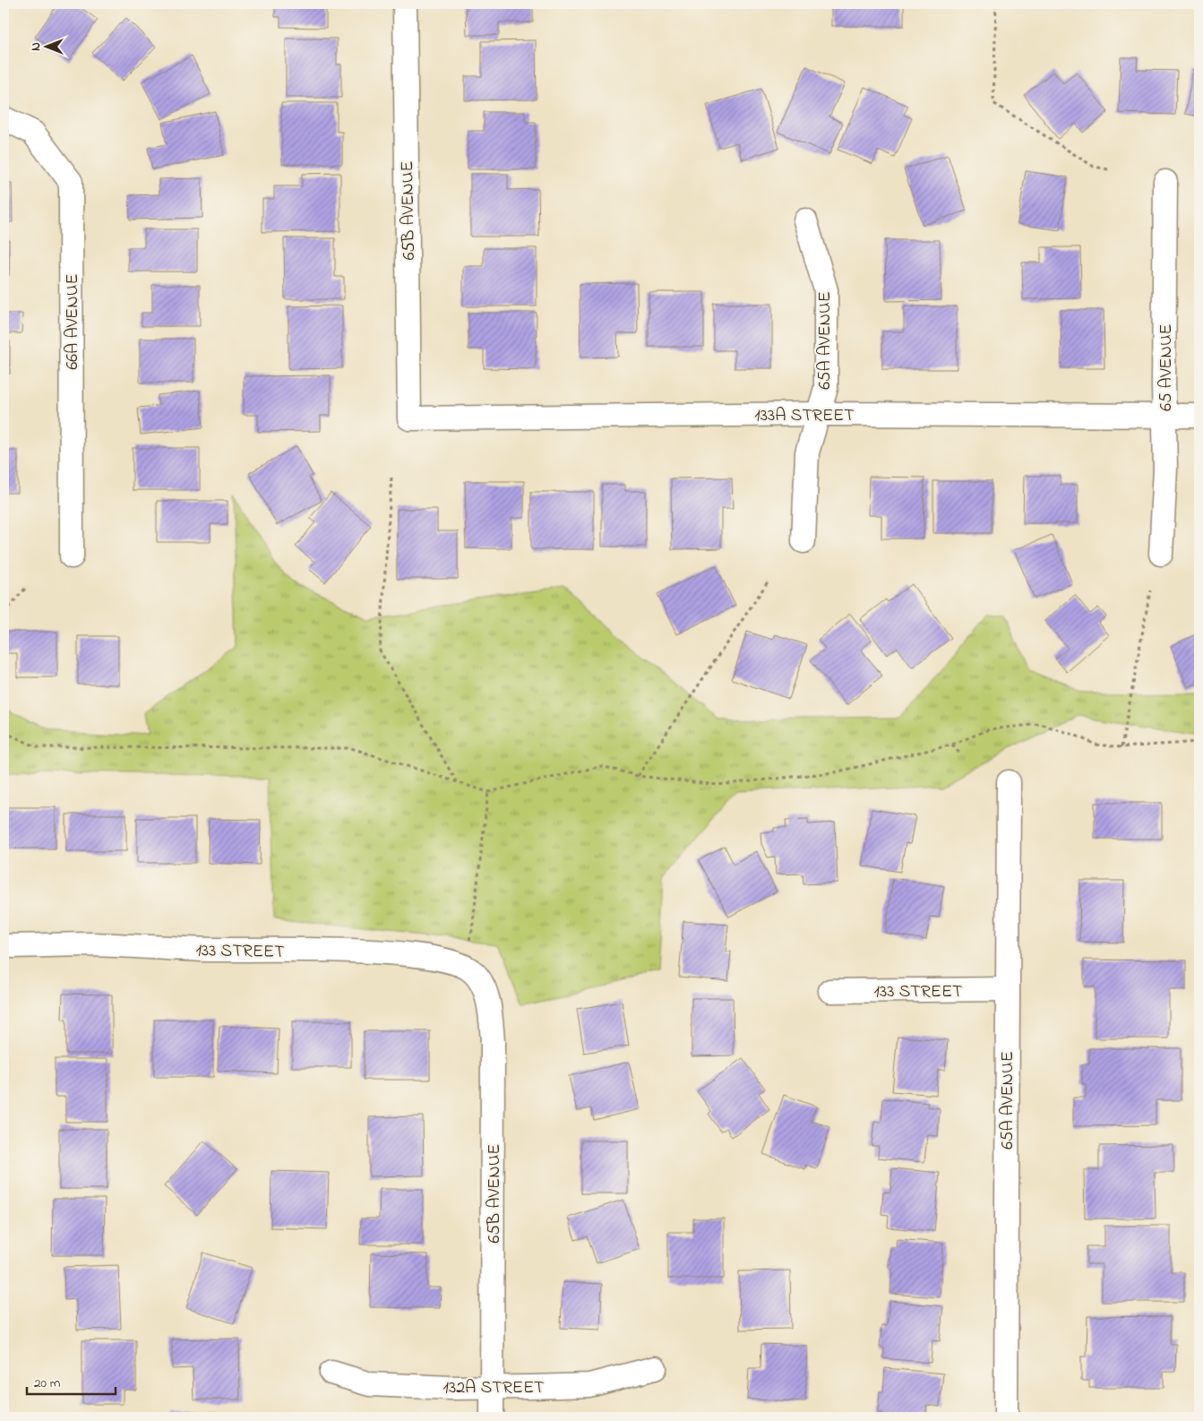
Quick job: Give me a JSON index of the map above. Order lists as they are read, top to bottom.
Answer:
{
  "streets": {
    "street": [
      "65B AVENUE",
      "66A AVENUE",
      "65A AVENUE",
      "65 AVENUE",
      "133A STREET",
      "133 STREET",
      "132A STREET"
    ]
  },
  "crossings": [
    ["65B AVENUE", "133A STREET"],
    ["65B AVENUE", "133 STREET"],
    ["65B AVENUE", "132A STREET"],
    ["65A AVENUE", "133A STREET"],
    ["65A AVENUE", "133 STREET"],
    ["65 AVENUE", "133A STREET"]
  ],
  "scale_bar": "20 m",
  "north": "left"
}
